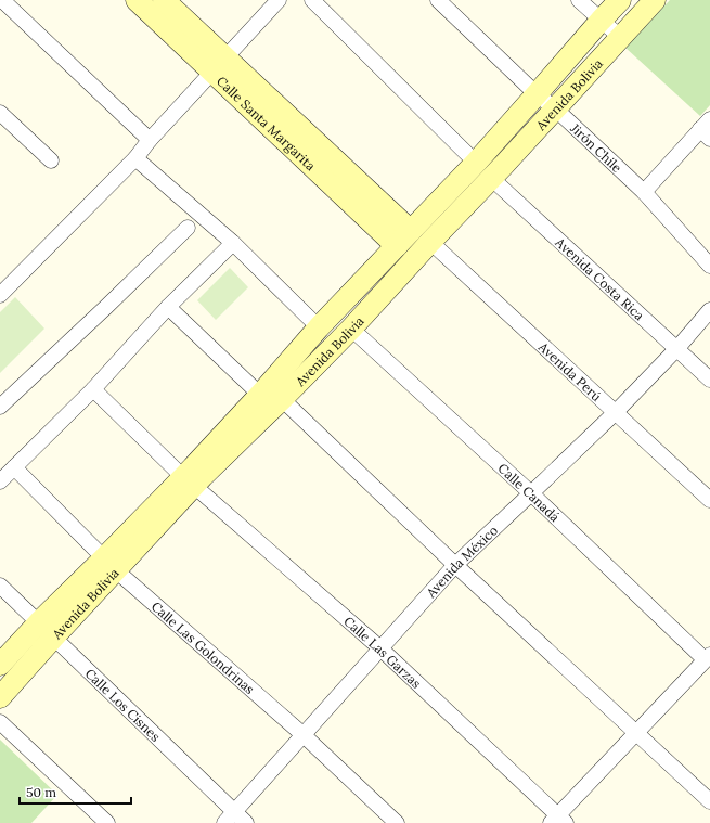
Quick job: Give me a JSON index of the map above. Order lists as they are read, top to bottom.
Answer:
{
  "streets": {
    "main road": ["Avenida Bolivia", "Calle Santa Margarita"],
    "street": [
      "Jirón Chile",
      "Avenida Costa Rica",
      "Avenida Perú",
      "Calle Canadá",
      "Avenida México",
      "Calle Las Golondrinas",
      "Calle Las Garzas",
      "Calle Los Cisnes"
    ]
  },
  "crossings": [
    ["Avenida Bolivia", "Calle Santa Margarita"],
    ["Avenida Bolivia", "Jirón Chile"],
    ["Avenida Bolivia", "Avenida Costa Rica"],
    ["Avenida Bolivia", "Avenida Perú"],
    ["Avenida Bolivia", "Calle Canadá"],
    ["Avenida Bolivia", "Calle Las Golondrinas"],
    ["Avenida Bolivia", "Calle Las Garzas"],
    ["Avenida Bolivia", "Calle Los Cisnes"],
    ["Avenida Costa Rica", "Avenida México"],
    ["Avenida Perú", "Avenida México"],
    ["Calle Canadá", "Avenida México"],
    ["Avenida México", "Calle Las Golondrinas"],
    ["Avenida México", "Calle Las Garzas"],
    ["Avenida México", "Calle Los Cisnes"]
  ],
  "scale_bar": "50 m"
}
